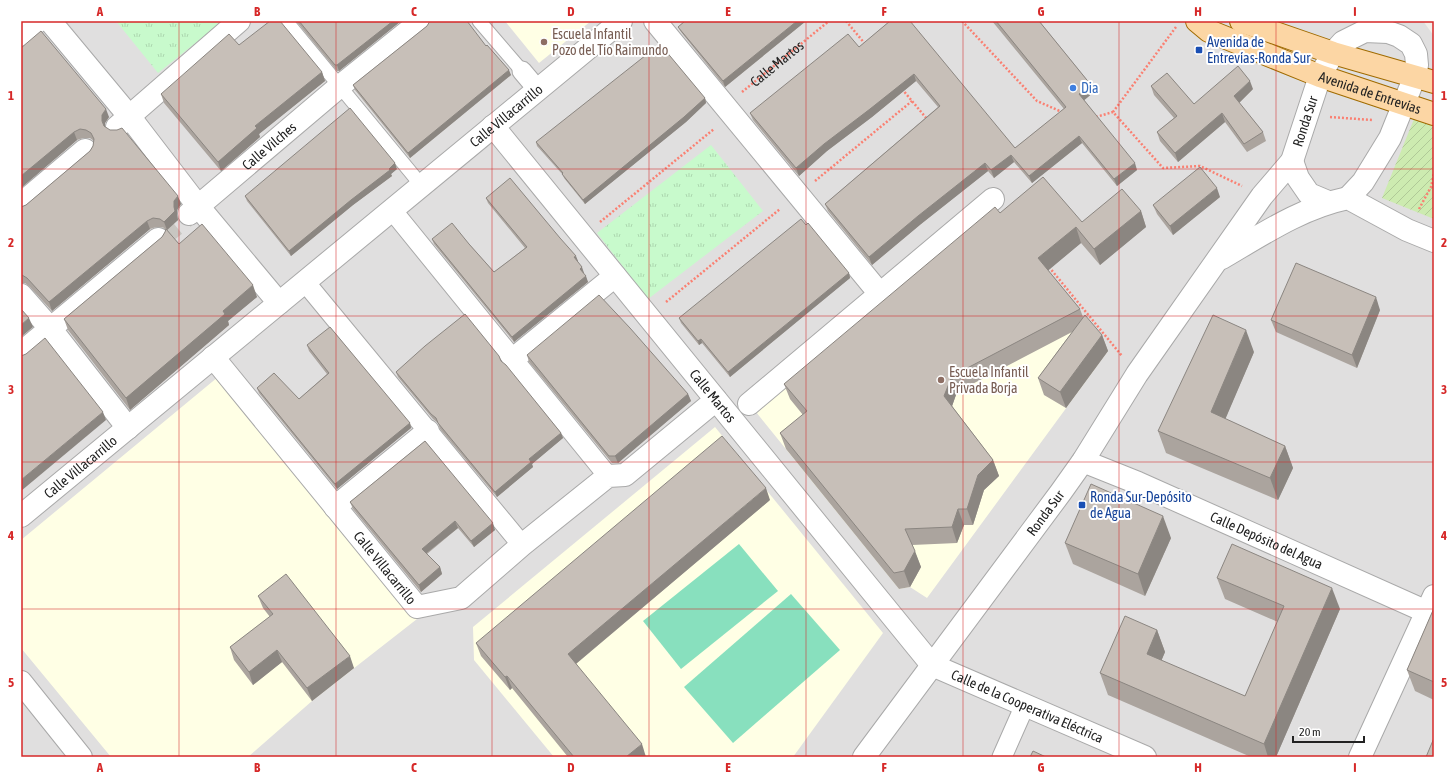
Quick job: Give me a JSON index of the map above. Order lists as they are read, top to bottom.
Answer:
{
  "streets": {
    "main road": ["Avenida de Entrevías"],
    "street": [
      "Calle Martos",
      "Calle Villacarrillo",
      "Ronda Sur",
      "Calle Vilches",
      "Calle Depósito del Agua",
      "Calle de la Cooperativa Eléctrica"
    ]
  },
  "crossings": [
    ["Calle Martos", "Calle Villacarrillo"],
    ["Calle Martos", "Ronda Sur"],
    ["Calle Martos", "Calle de la Cooperativa Eléctrica"],
    ["Avenida de Entrevías", "Ronda Sur"],
    ["Ronda Sur", "Calle Depósito del Agua"],
    ["Ronda Sur", "Calle de la Cooperativa Eléctrica"]
  ],
  "places": {
    "other": ["Escuela Infantil Pozo del Tío Raimundo", "Dia", "Escuela Infantil Privada Borja"],
    "transit": ["Avenida de Entrevías-Ronda Sur", "Ronda Sur-Depósito de Agua"]
  },
  "scale_bar": "20 m",
  "grid": {
    "columns": [
      "A",
      "B",
      "C",
      "D",
      "E",
      "F",
      "G",
      "H",
      "I"
    ],
    "rows": [
      "1",
      "2",
      "3",
      "4",
      "5"
    ]
  }
}
